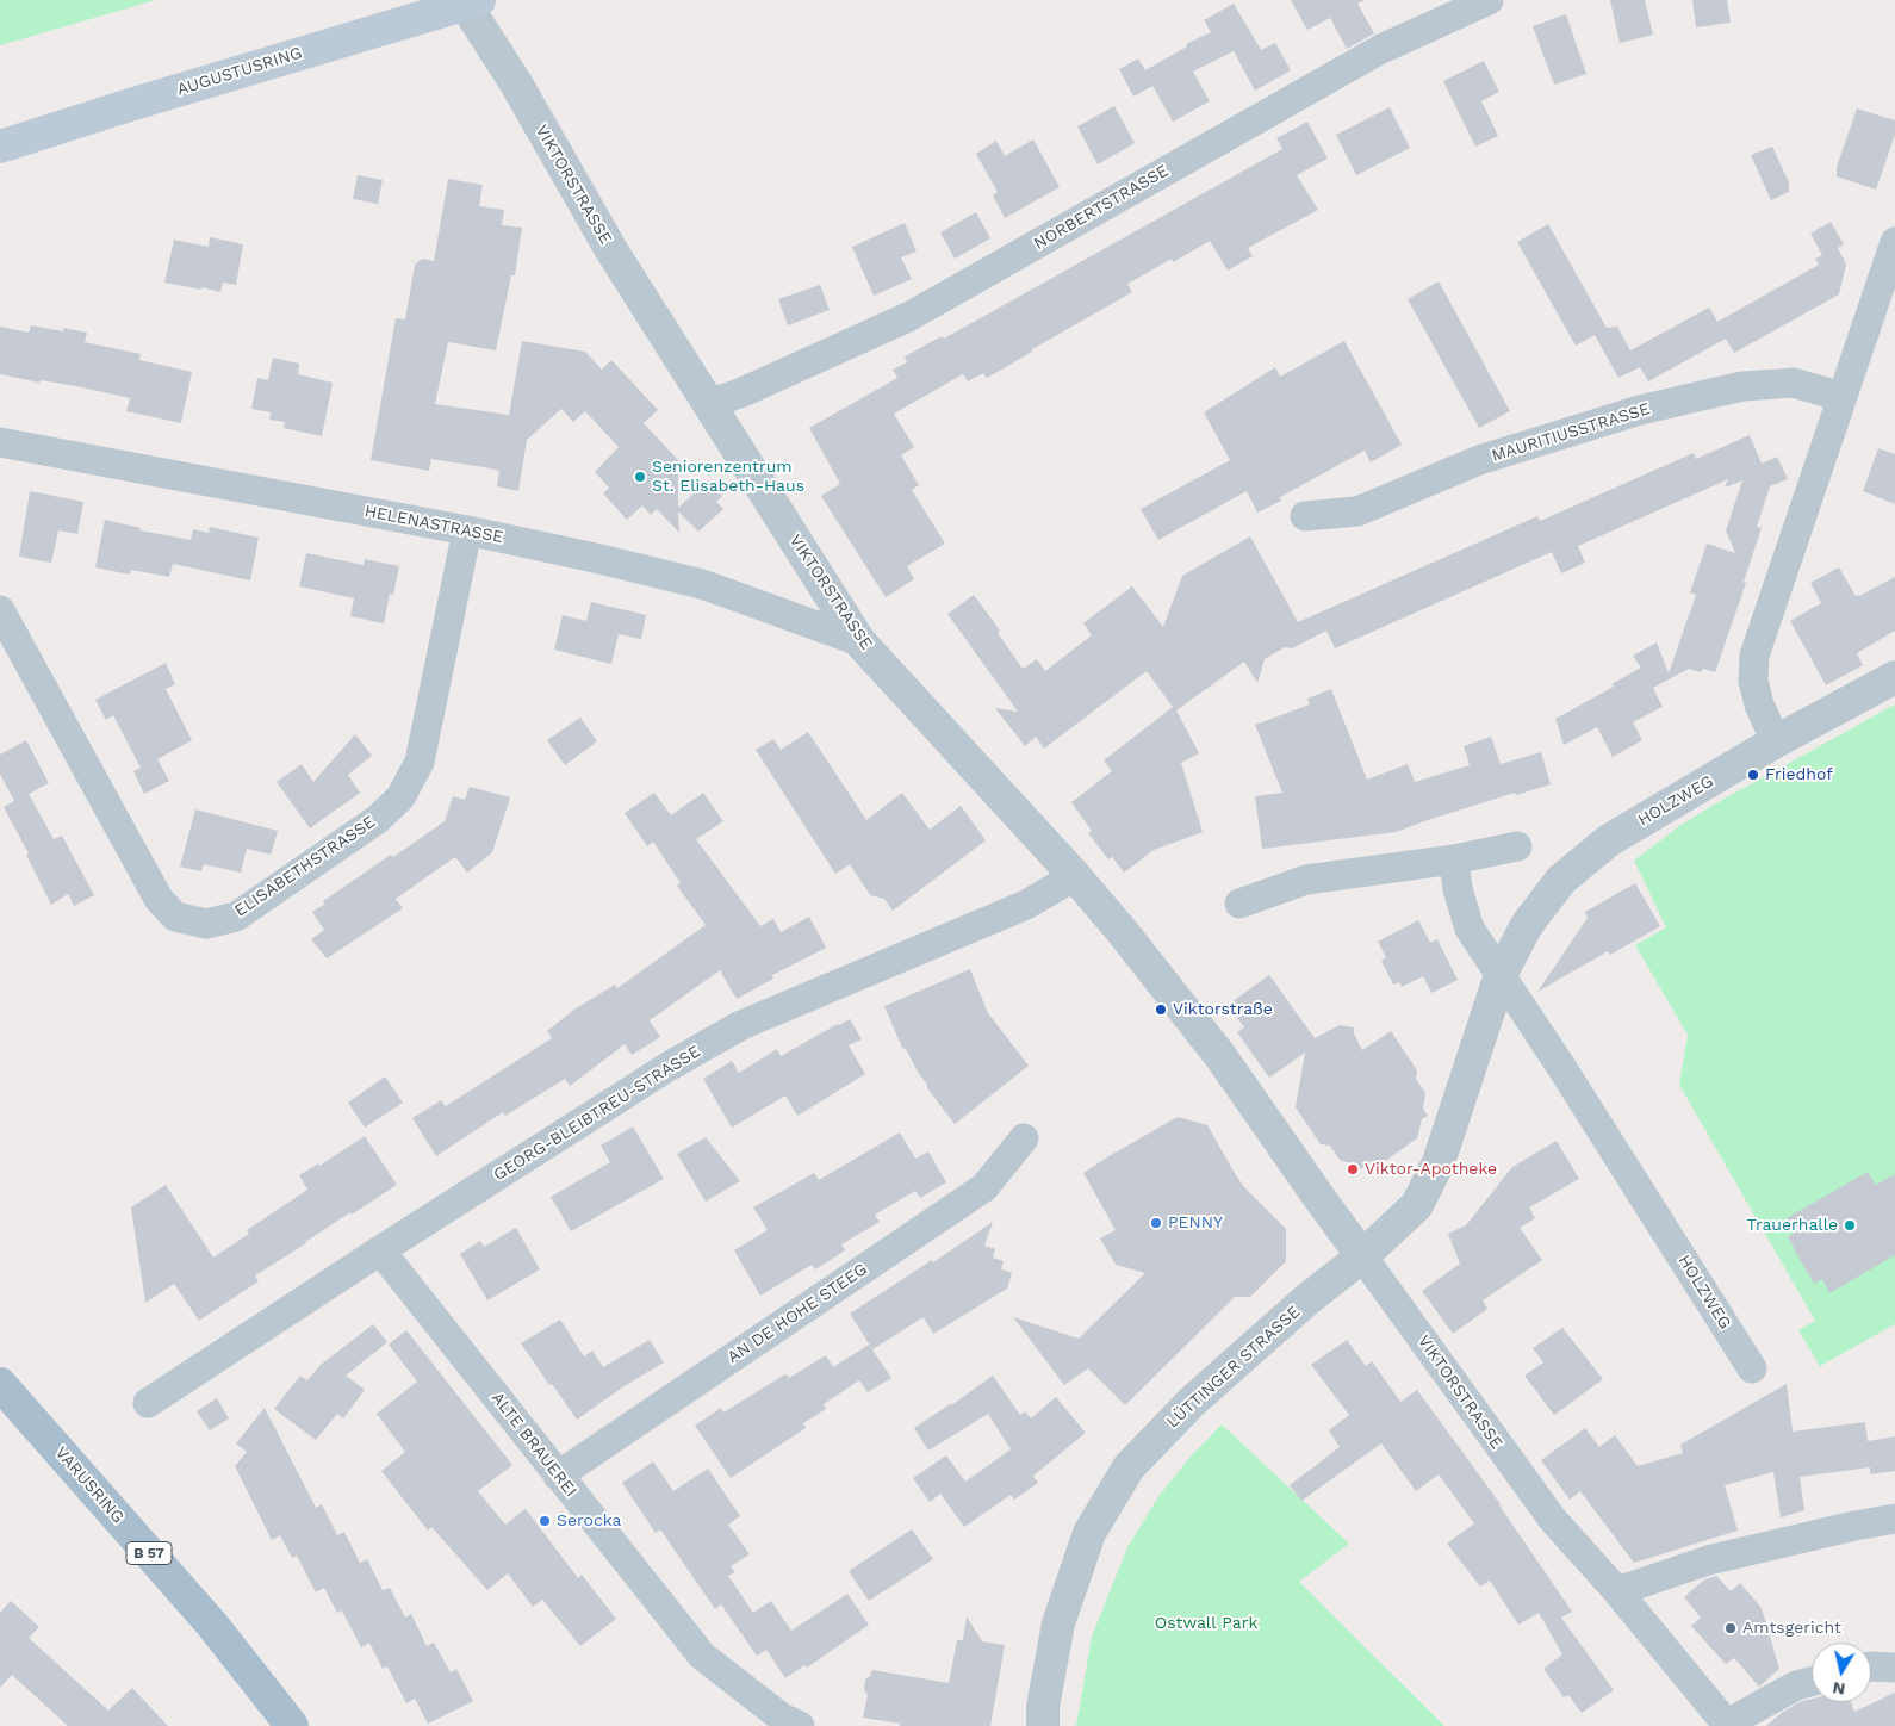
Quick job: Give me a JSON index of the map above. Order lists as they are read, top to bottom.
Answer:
{
  "streets": {
    "main road": ["AUGUSTUSRING", "VARUSRING", "B 57"],
    "street": [
      "VIKTORSTRASSE",
      "NORBERTSTRASSE",
      "MAURITIUSSTRASSE",
      "HELENASTRASSE",
      "HOLZWEG",
      "ELISABETHSTRASSE",
      "GEORG-BLEIBTREU-STRASSE",
      "AN DE HOHE STEEG",
      "LÜTTINGER STRASSE",
      "ALTE BRAUEREI"
    ]
  },
  "crossings": [
    ["AUGUSTUSRING", "VIKTORSTRASSE"],
    ["VIKTORSTRASSE", "NORBERTSTRASSE"],
    ["VIKTORSTRASSE", "HELENASTRASSE"],
    ["VIKTORSTRASSE", "HOLZWEG"],
    ["VIKTORSTRASSE", "GEORG-BLEIBTREU-STRASSE"],
    ["VIKTORSTRASSE", "LÜTTINGER STRASSE"],
    ["HELENASTRASSE", "ELISABETHSTRASSE"],
    ["HOLZWEG", "LÜTTINGER STRASSE"],
    ["GEORG-BLEIBTREU-STRASSE", "ALTE BRAUEREI"],
    ["AN DE HOHE STEEG", "ALTE BRAUEREI"]
  ],
  "parks": ["Ostwall Park"],
  "places": [
    "Seniorenzentrum St. Elisabeth-Haus",
    "Friedhof",
    "Viktorstraße",
    "Viktor-Apotheke",
    "PENNY",
    "Trauerhalle",
    "Serocka",
    "Amtsgericht"
  ],
  "north": "bottom"
}
